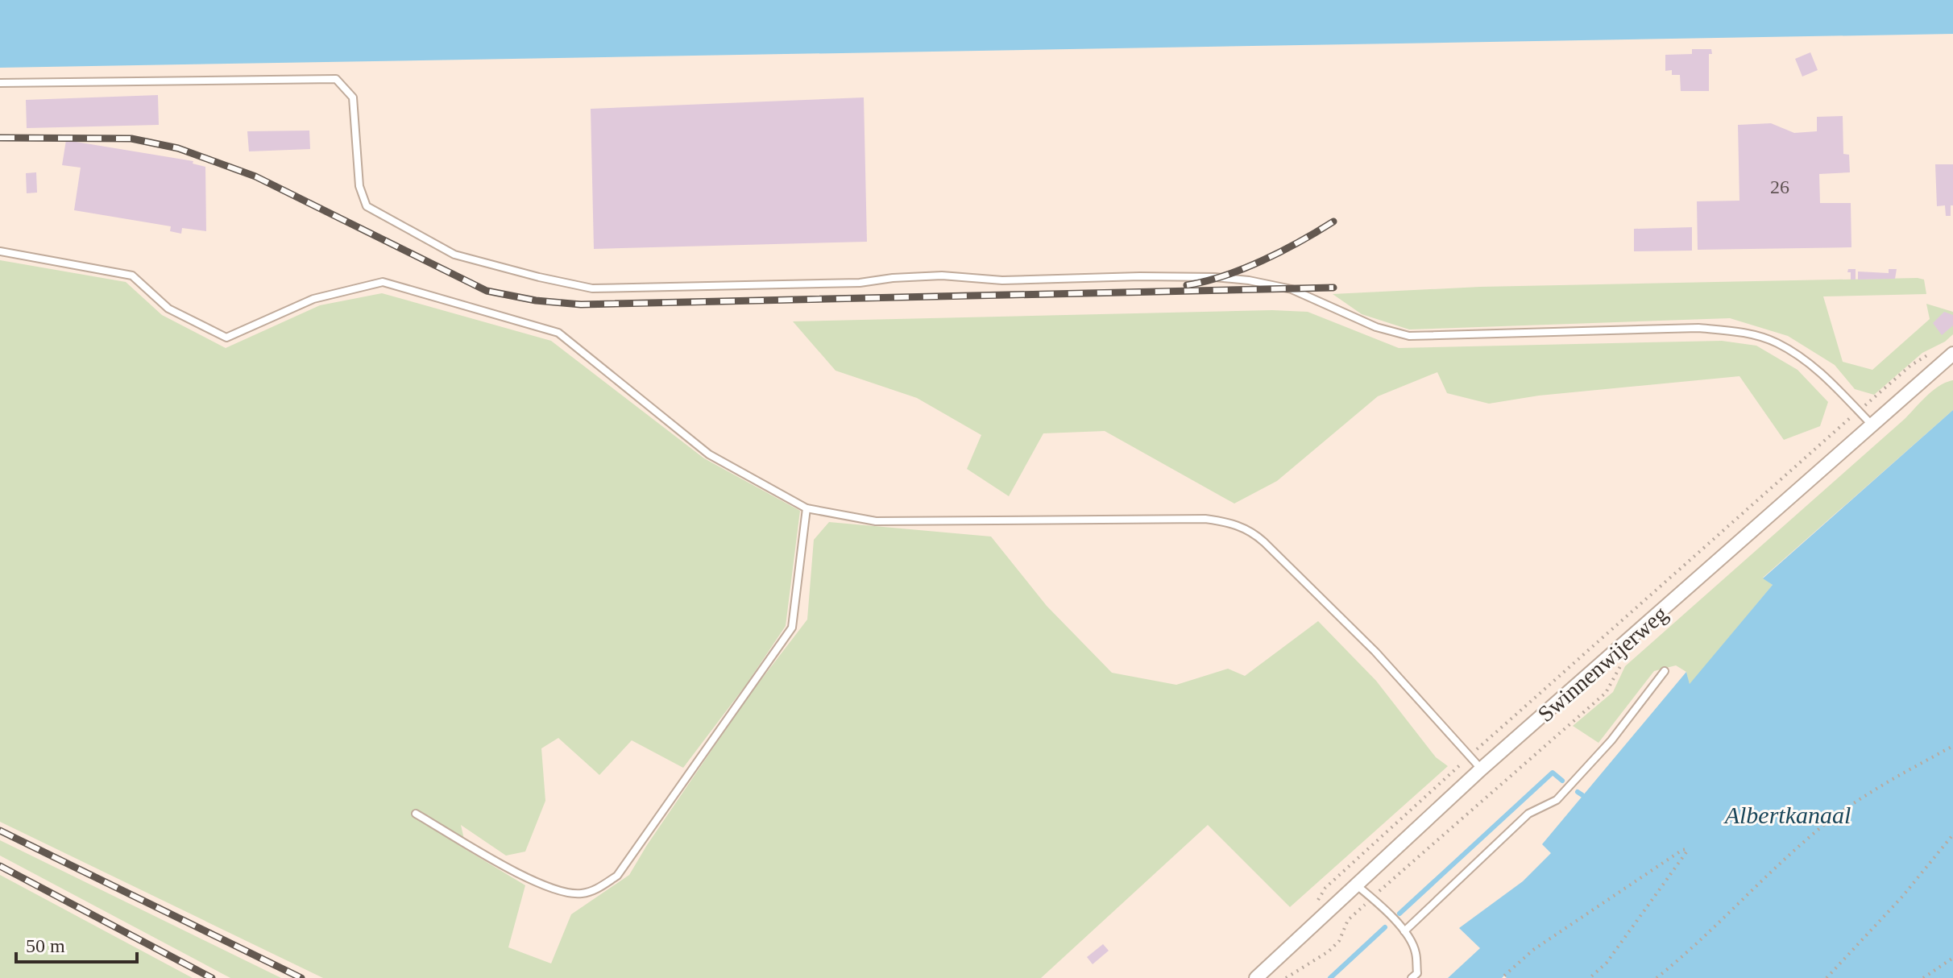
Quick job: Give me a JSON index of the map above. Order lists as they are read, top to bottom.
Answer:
{
  "streets": {
    "street": ["Swinnenwijerweg"]
  },
  "water": ["Albertkanaal"],
  "house_numbers": ["26"],
  "scale_bar": "50 m"
}
